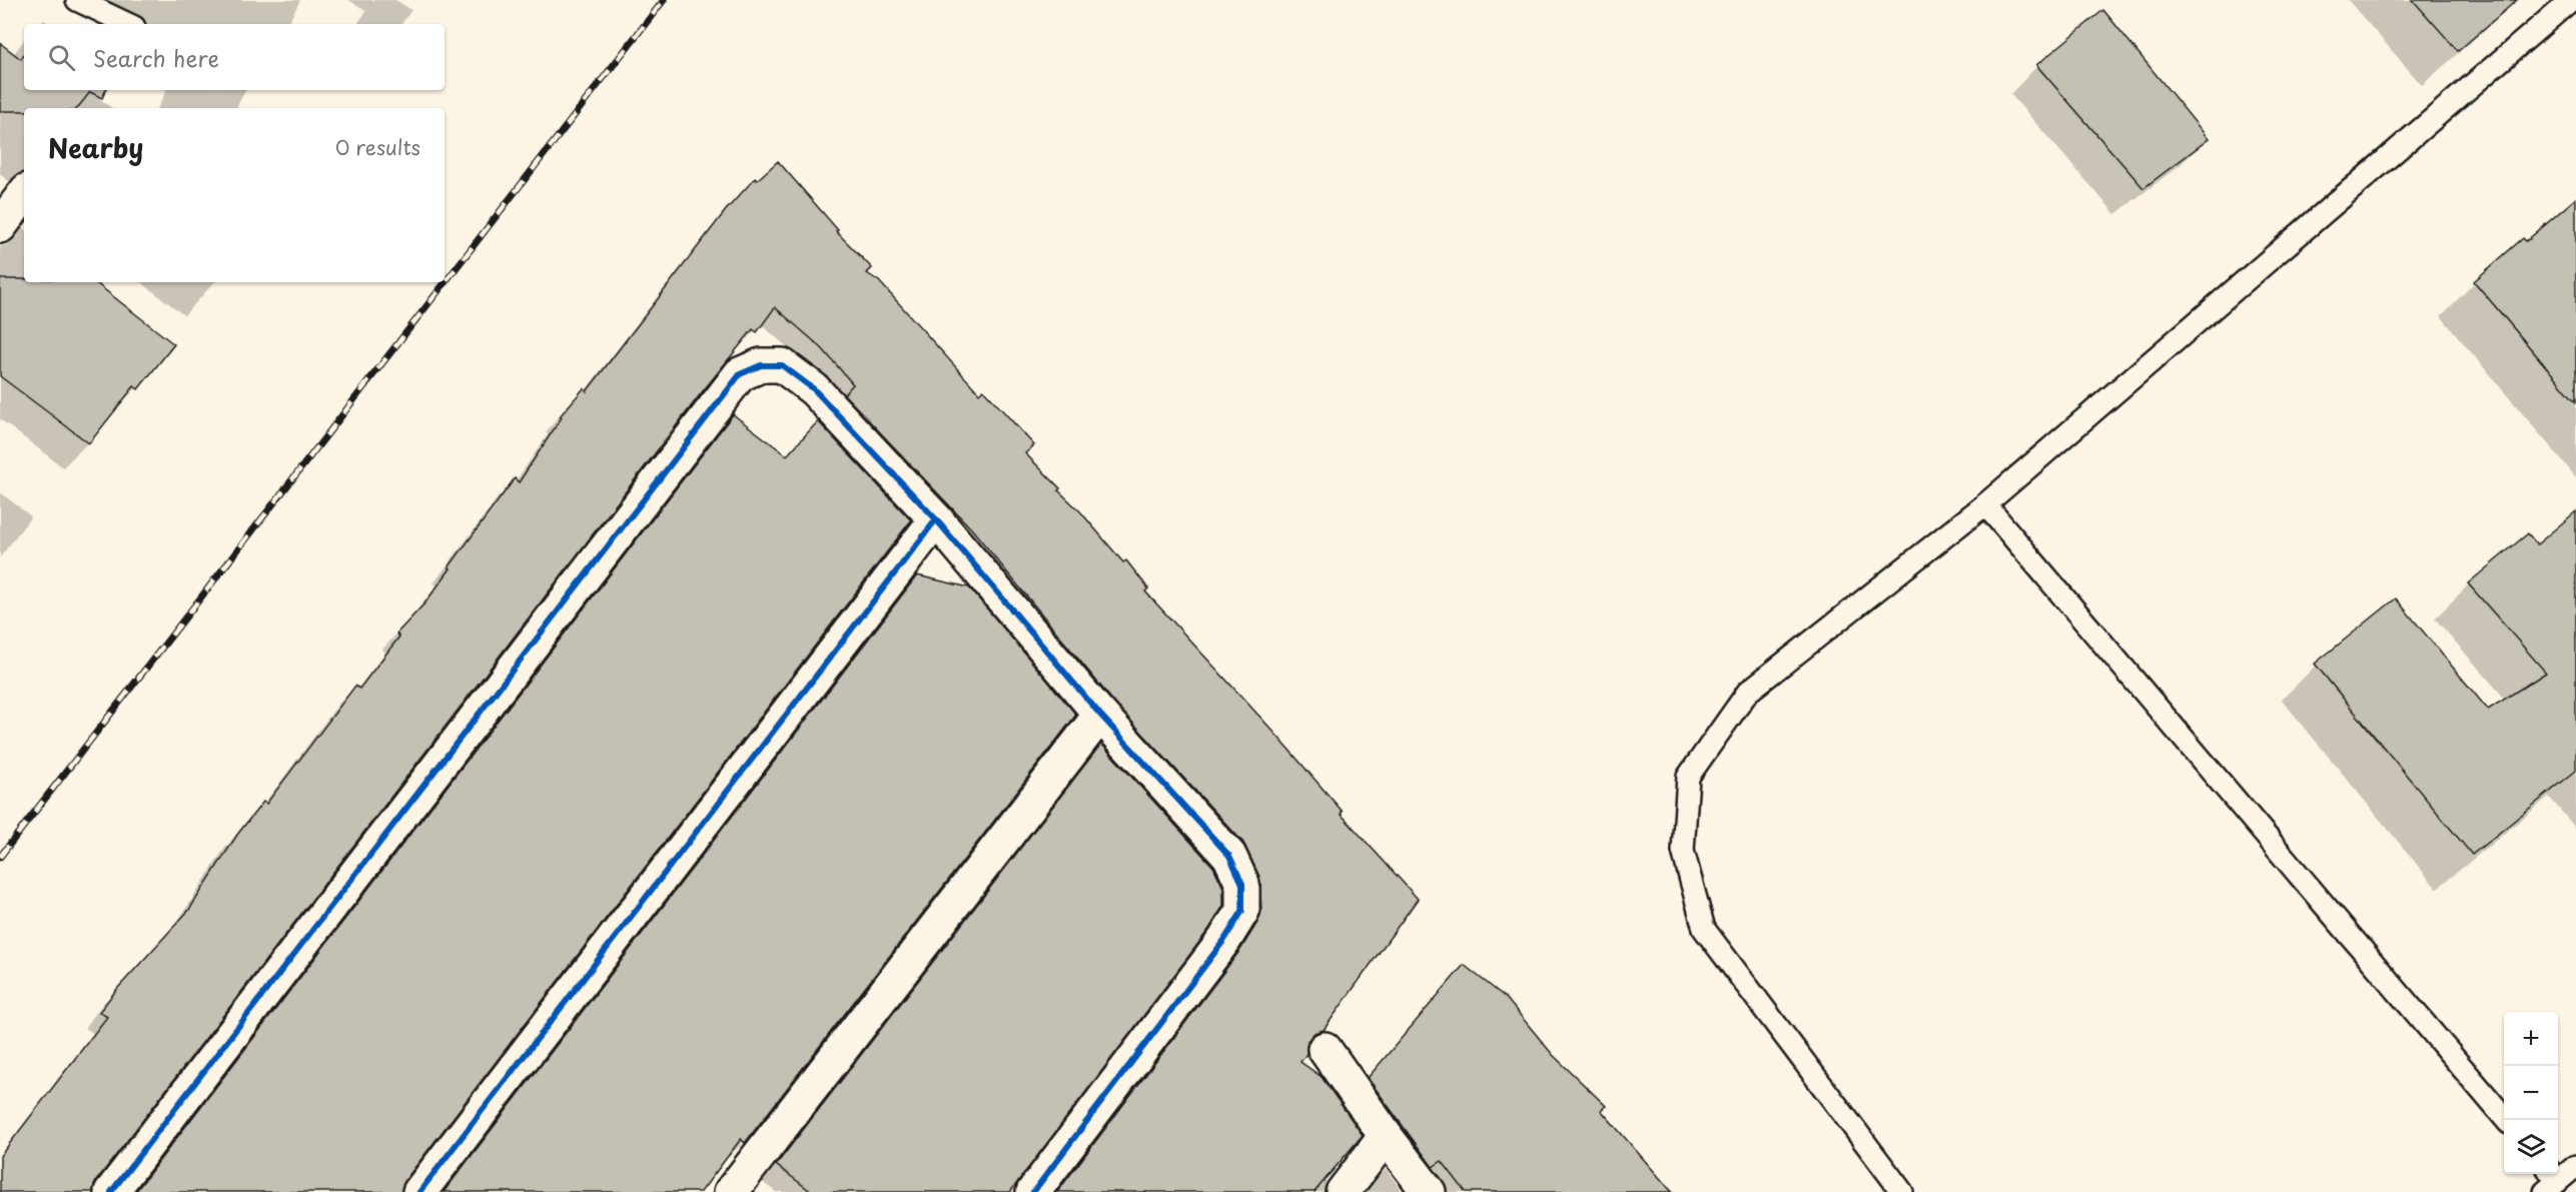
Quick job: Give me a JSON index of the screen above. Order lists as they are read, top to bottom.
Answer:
{
  "page": {
    "search": "Search here",
    "heading": ["Nearby", "0 results"],
    "map_buttons": ["+", "−"]
  }
}
